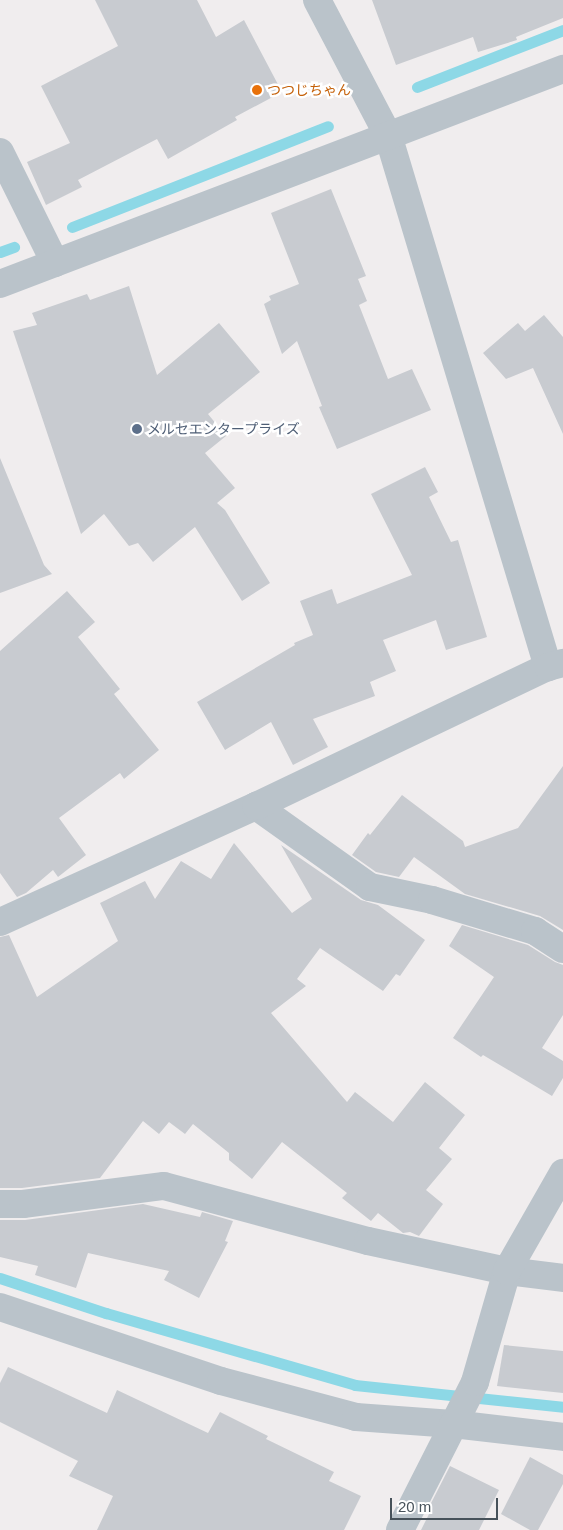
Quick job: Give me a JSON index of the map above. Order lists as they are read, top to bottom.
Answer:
{
  "places": ["つつじちゃん", "メルセエンタープライズ"],
  "scale_bar": "20 m"
}
